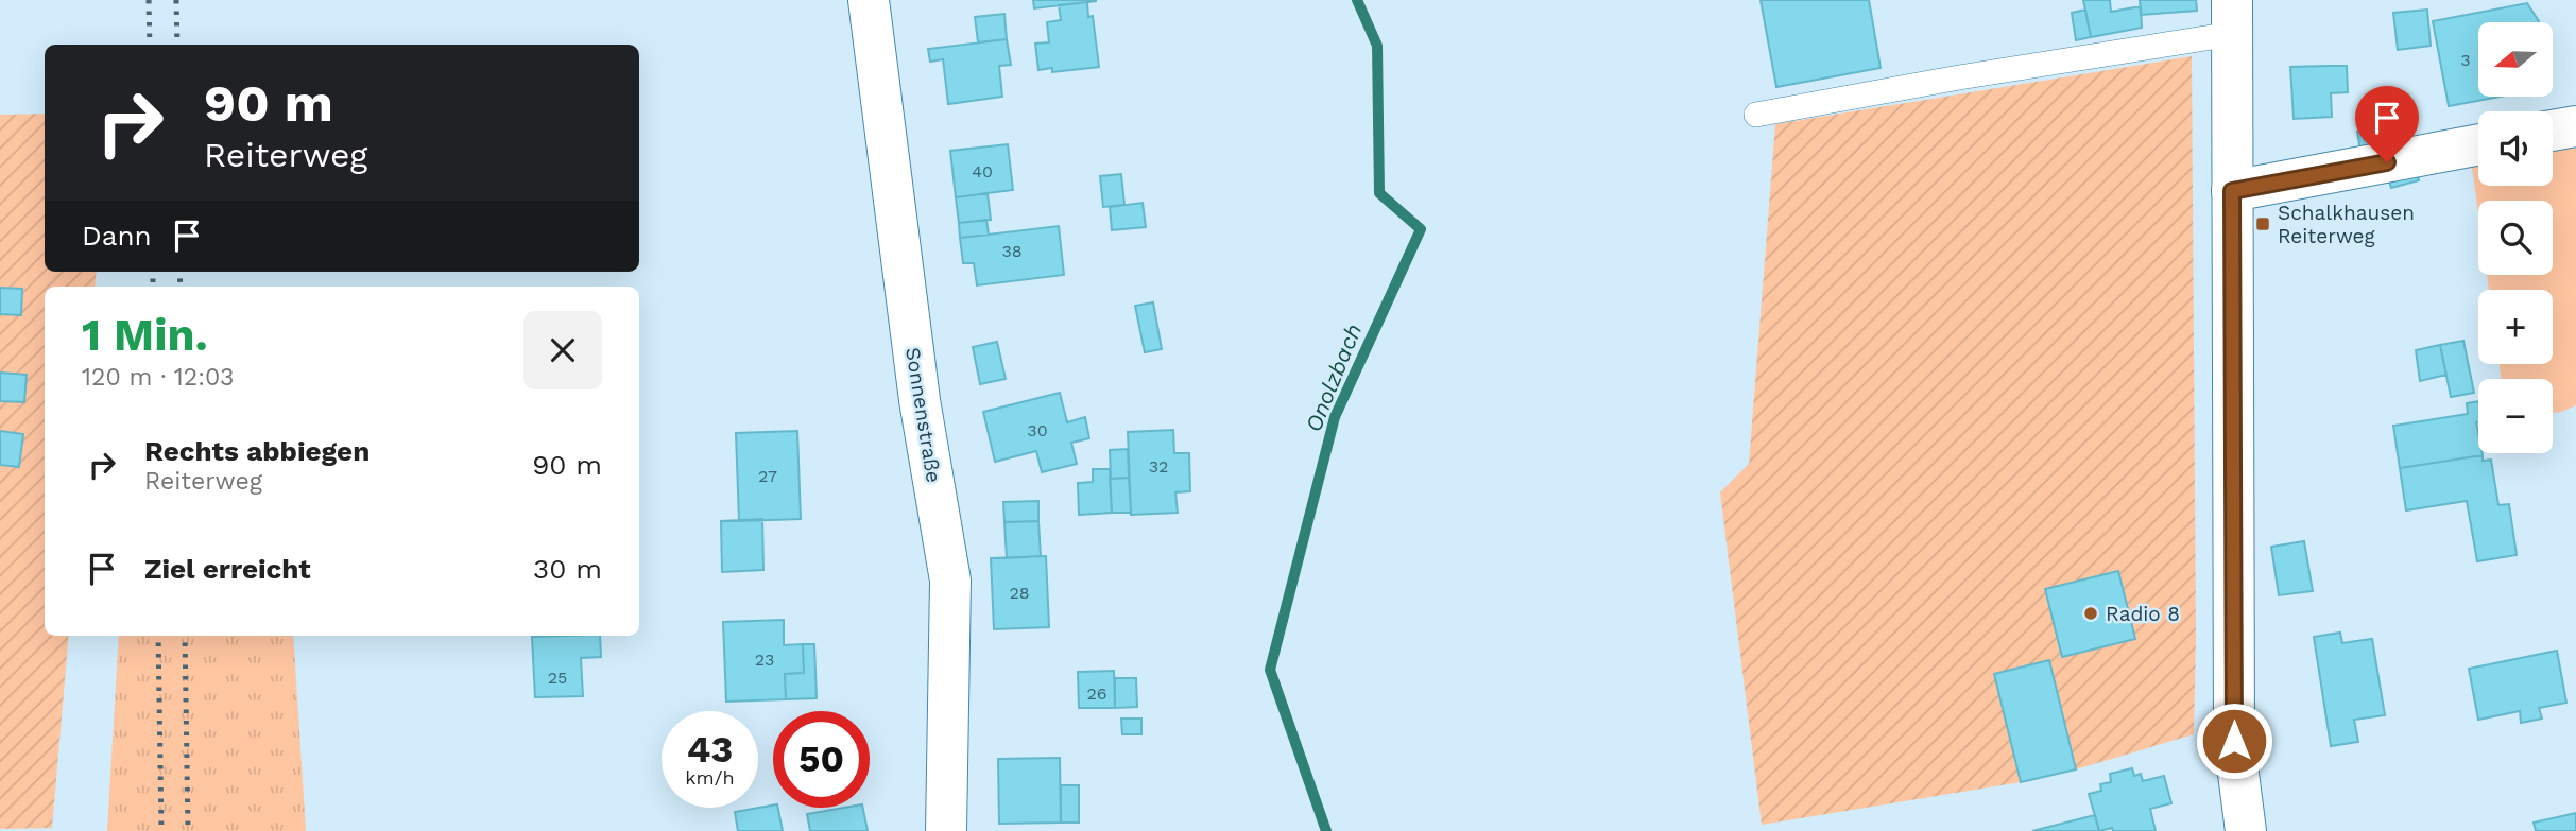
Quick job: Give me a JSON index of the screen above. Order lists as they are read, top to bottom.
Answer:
{
  "streets": {
    "street": ["Sonnenstraße"]
  },
  "water": ["Onolzbach"],
  "places": {
    "transit": ["Schalkhausen Reiterweg"],
    "other": ["Radio 8"]
  },
  "house_numbers": [
    "3",
    "40",
    "38",
    "30",
    "32",
    "27",
    "28",
    "23",
    "25",
    "26"
  ],
  "north": "left",
  "page": {
    "map_buttons": ["+", "−"],
    "turn": ["90 m", "Reiterweg"],
    "then": "Dann",
    "heading": ["1 Min.", "120 m · 12:03"],
    "list": [
      {
        "name": "Rechts abbiegen",
        "note": "Reiterweg",
        "value": "90 m"
      },
      {
        "name": "Ziel erreicht",
        "value": "30 m"
      }
    ],
    "speed": "43 km/h",
    "limit": "50"
  }
}
